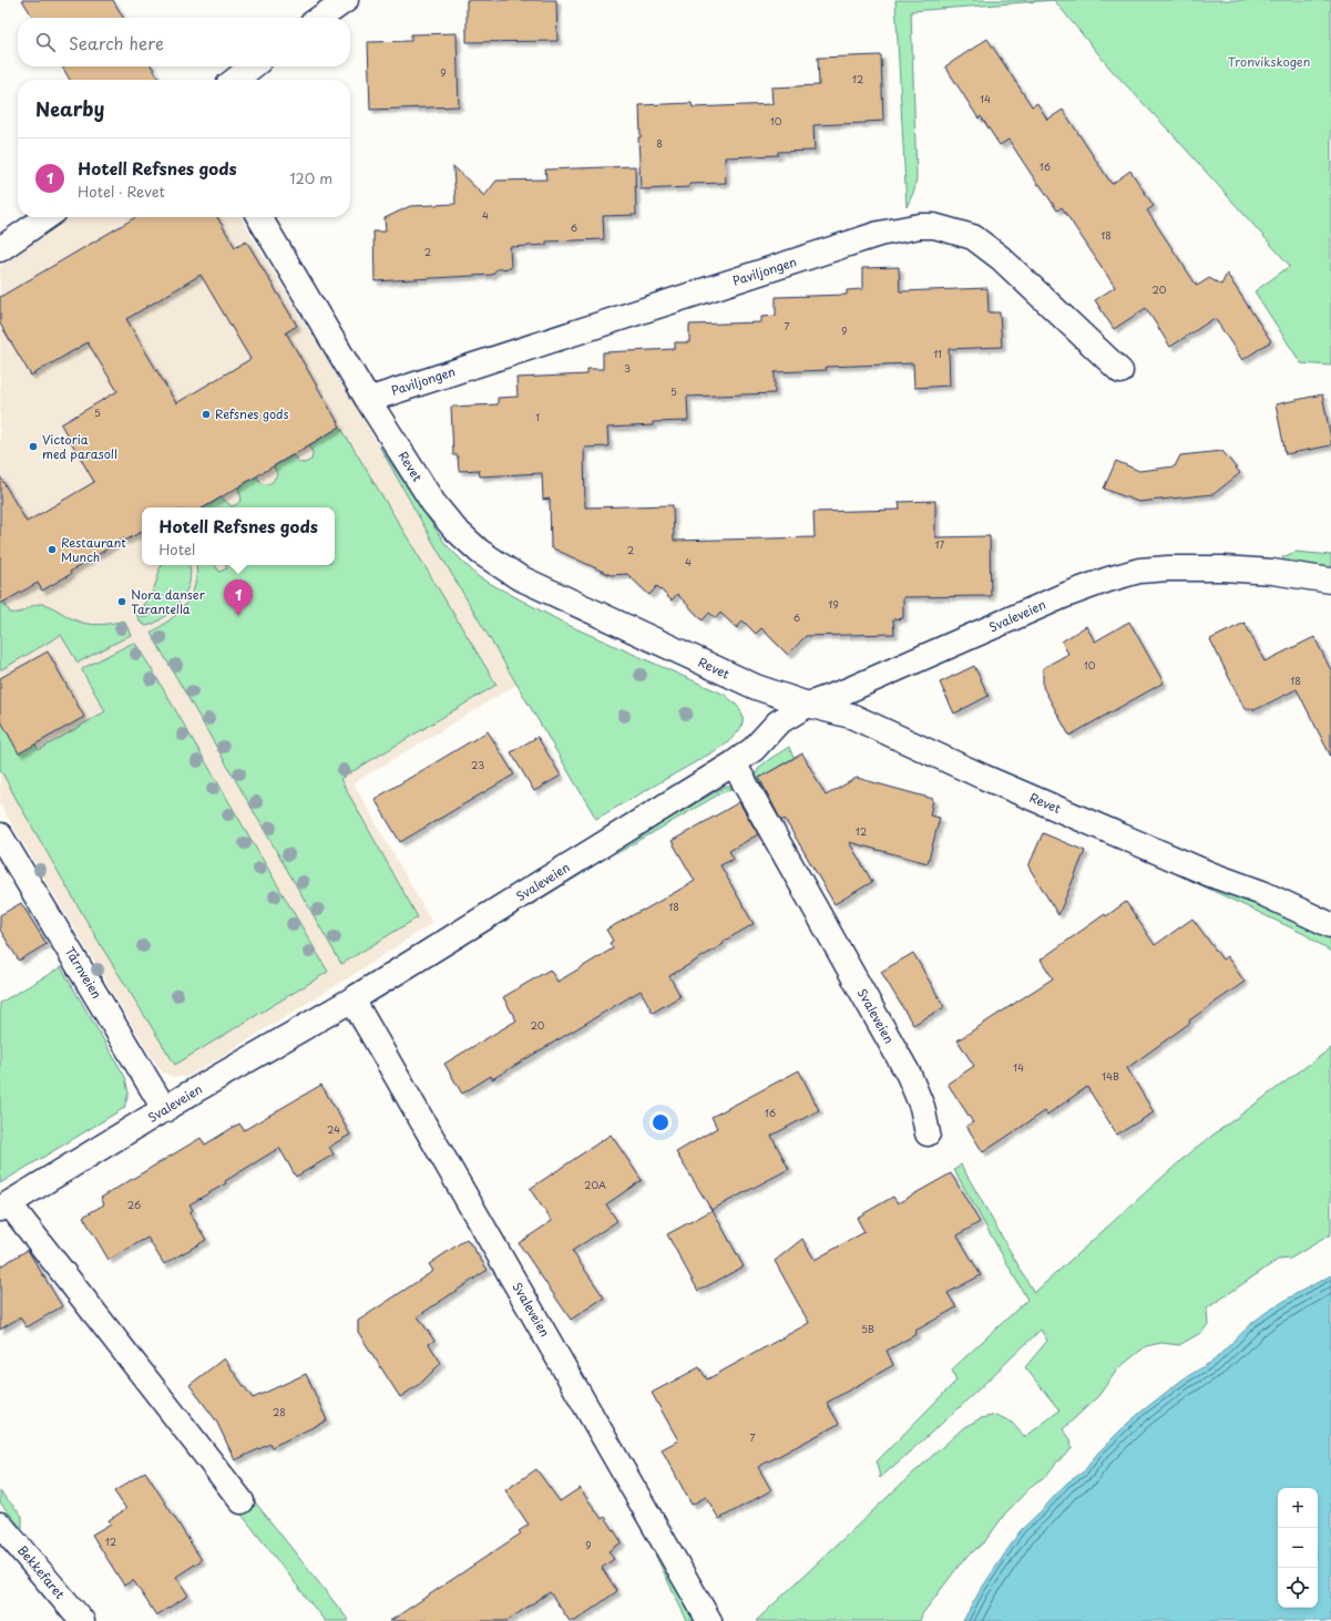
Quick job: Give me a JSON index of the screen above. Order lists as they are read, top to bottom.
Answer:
{
  "streets": {
    "street": [
      "Paviljongen",
      "Revet",
      "Svaleveien",
      "Tårnveien",
      "Bekkefaret"
    ]
  },
  "crossings": [
    ["Paviljongen", "Revet"],
    ["Revet", "Svaleveien"],
    ["Svaleveien", "Tårnveien"]
  ],
  "parks": ["Tronvikskogen"],
  "places": [
    "Refsnes gods",
    "Victoria med parasoll",
    "Restaurant Munch",
    "Nora danser Tarantella"
  ],
  "house_numbers": [
    "9",
    "12",
    "14",
    "10",
    "8",
    "16",
    "4",
    "6",
    "18",
    "2",
    "20",
    "7",
    "9",
    "11",
    "3",
    "5",
    "5",
    "1",
    "17",
    "2",
    "4",
    "19",
    "6",
    "10",
    "18",
    "23",
    "12",
    "18",
    "20",
    "14",
    "14B",
    "16",
    "24",
    "20A",
    "26",
    "5B",
    "28",
    "7",
    "12",
    "9"
  ],
  "page": {
    "search": "Search here",
    "heading": "Nearby",
    "list": [
      {
        "mark": "1",
        "name": "Hotell Refsnes gods",
        "note": "Hotel · Revet",
        "value": "120 m"
      }
    ],
    "popup": ["Hotell Refsnes gods", "Hotel"],
    "pins": "1",
    "map_buttons": ["+", "−"]
  }
}
